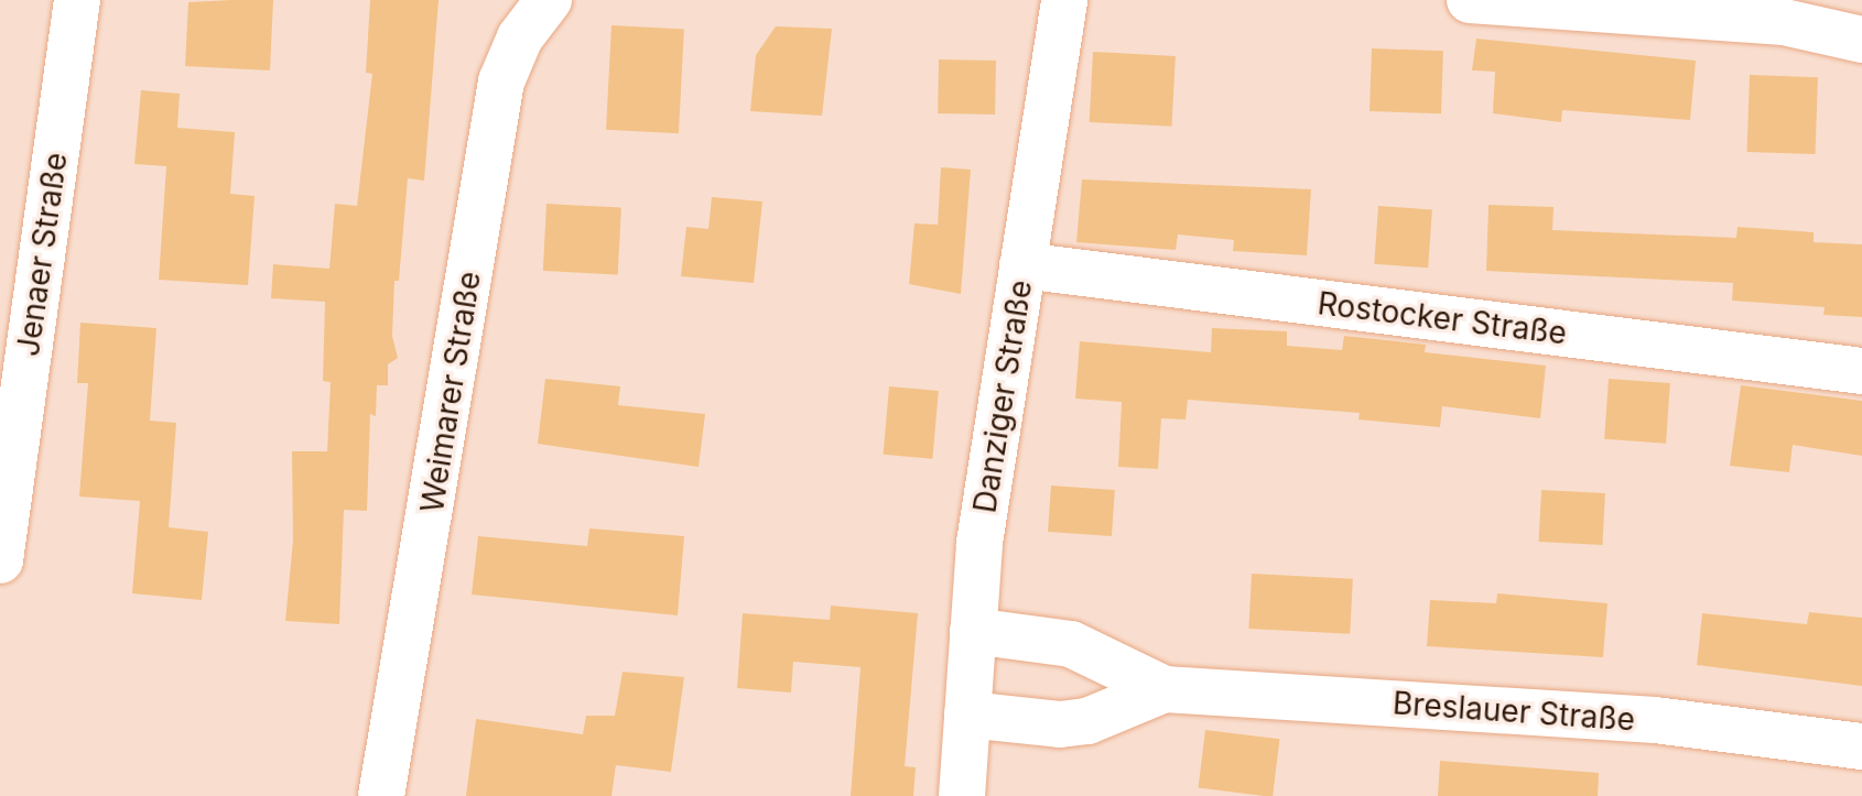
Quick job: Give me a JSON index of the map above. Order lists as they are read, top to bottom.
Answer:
{
  "streets": {
    "street": [
      "Jenaer Straße",
      "Rostocker Straße",
      "Weimarer Straße",
      "Danziger Straße",
      "Breslauer Straße"
    ]
  },
  "crossings": [
    ["Rostocker Straße", "Danziger Straße"],
    ["Danziger Straße", "Breslauer Straße"]
  ]
}
